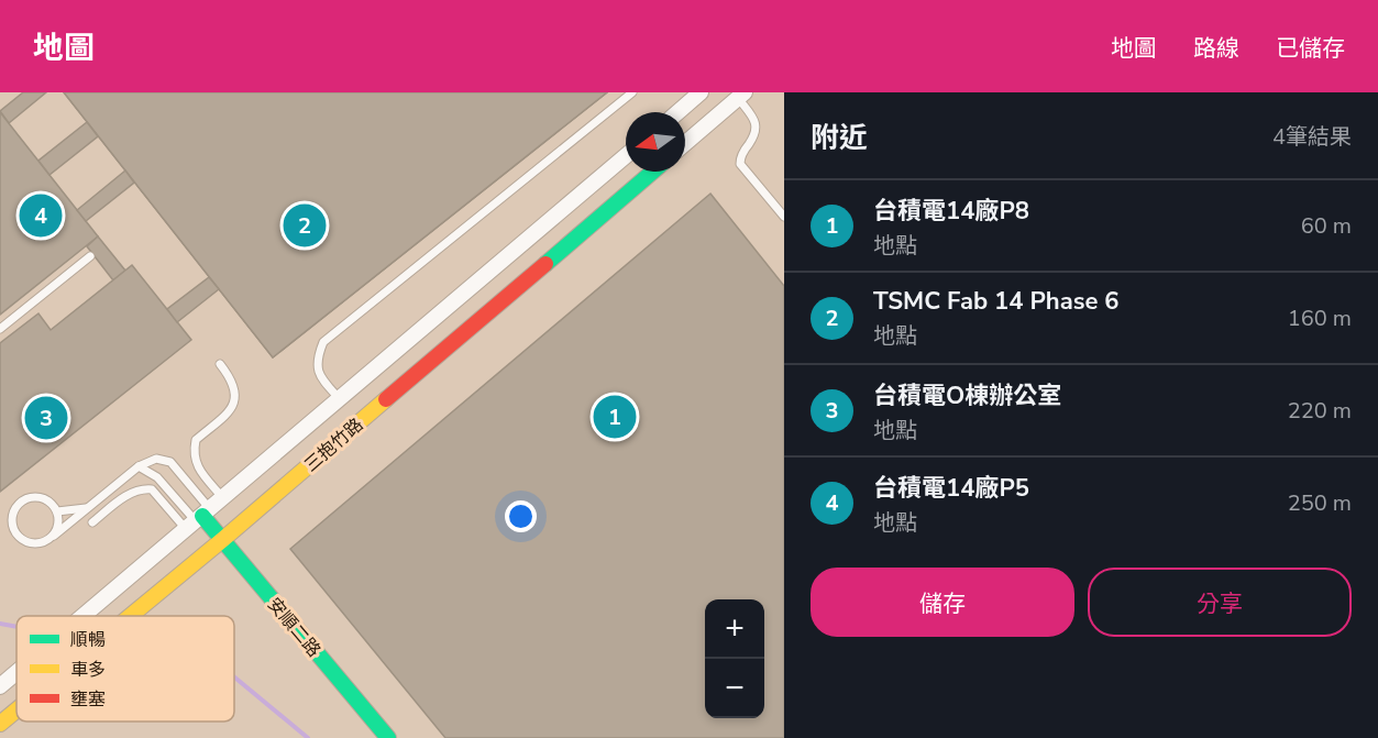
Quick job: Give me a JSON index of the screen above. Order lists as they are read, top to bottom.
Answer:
{
  "streets": {
    "street": ["三抱竹路", "安順二路"]
  },
  "crossings": [
    ["三抱竹路", "安順二路"]
  ],
  "legend": ["順暢", "車多", "壅塞"],
  "north": "left",
  "page": {
    "header": "地圖",
    "nav": ["地圖", "路線", "已儲存"],
    "heading": ["附近", "4筆結果"],
    "list": [
      {
        "mark": "1",
        "name": "台積電14廠P8",
        "note": "地點",
        "value": "60 m"
      },
      {
        "mark": "2",
        "name": "TSMC Fab 14 Phase 6",
        "note": "地點",
        "value": "160 m"
      },
      {
        "mark": "3",
        "name": "台積電O棟辦公室",
        "note": "地點",
        "value": "220 m"
      },
      {
        "mark": "4",
        "name": "台積電14廠P5",
        "note": "地點",
        "value": "250 m"
      }
    ],
    "pins": [
      "4",
      "2",
      "1",
      "3"
    ],
    "buttons": ["儲存", "分享"],
    "map_buttons": ["+", "−"]
  }
}
